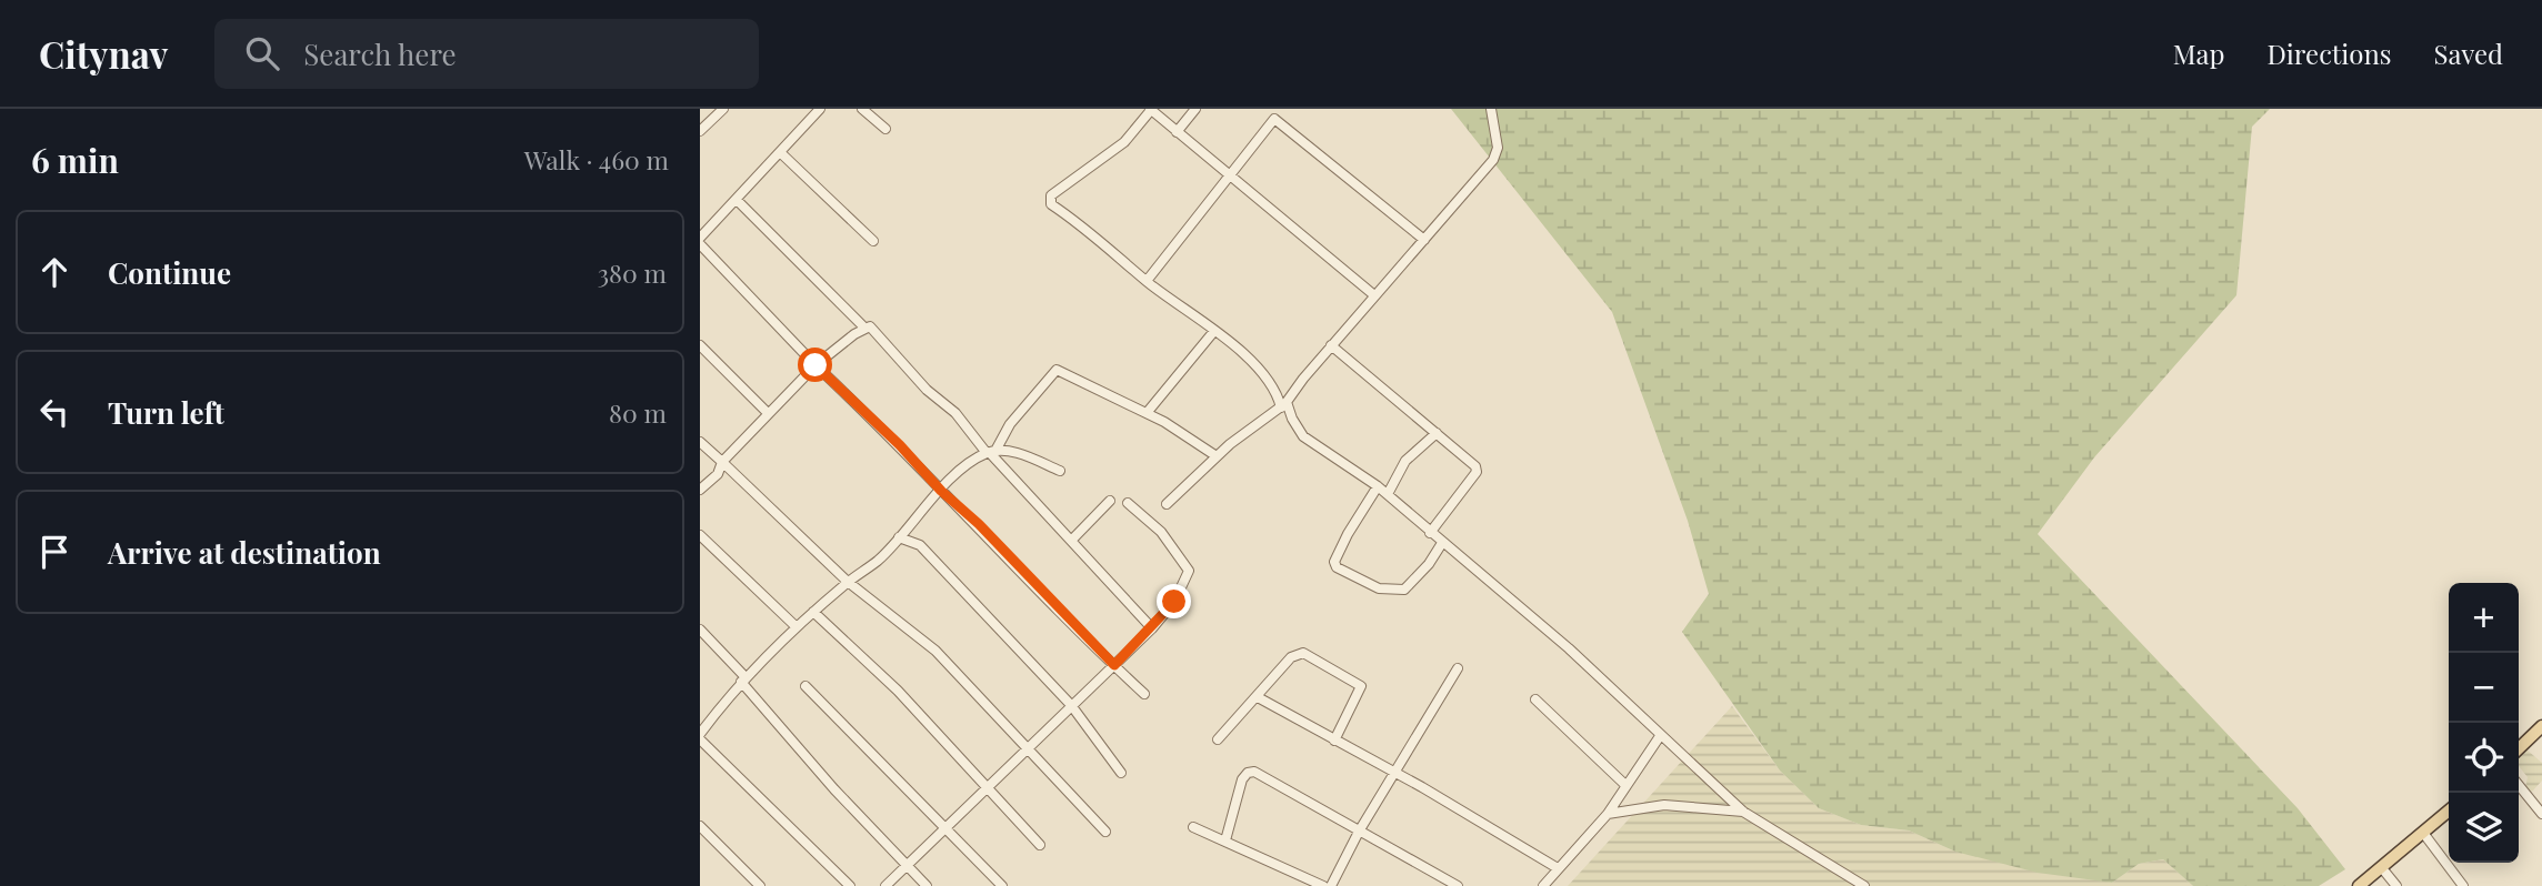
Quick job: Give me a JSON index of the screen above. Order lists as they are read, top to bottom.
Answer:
{
  "page": {
    "header": "Citynav",
    "search": "Search here",
    "nav": ["Map", "Directions", "Saved"],
    "heading": ["6 min", "Walk · 460 m"],
    "list": [
      ["Continue", "380 m"],
      ["Turn left", "80 m"],
      "Arrive at destination"
    ],
    "map_buttons": ["+", "−"]
  }
}
